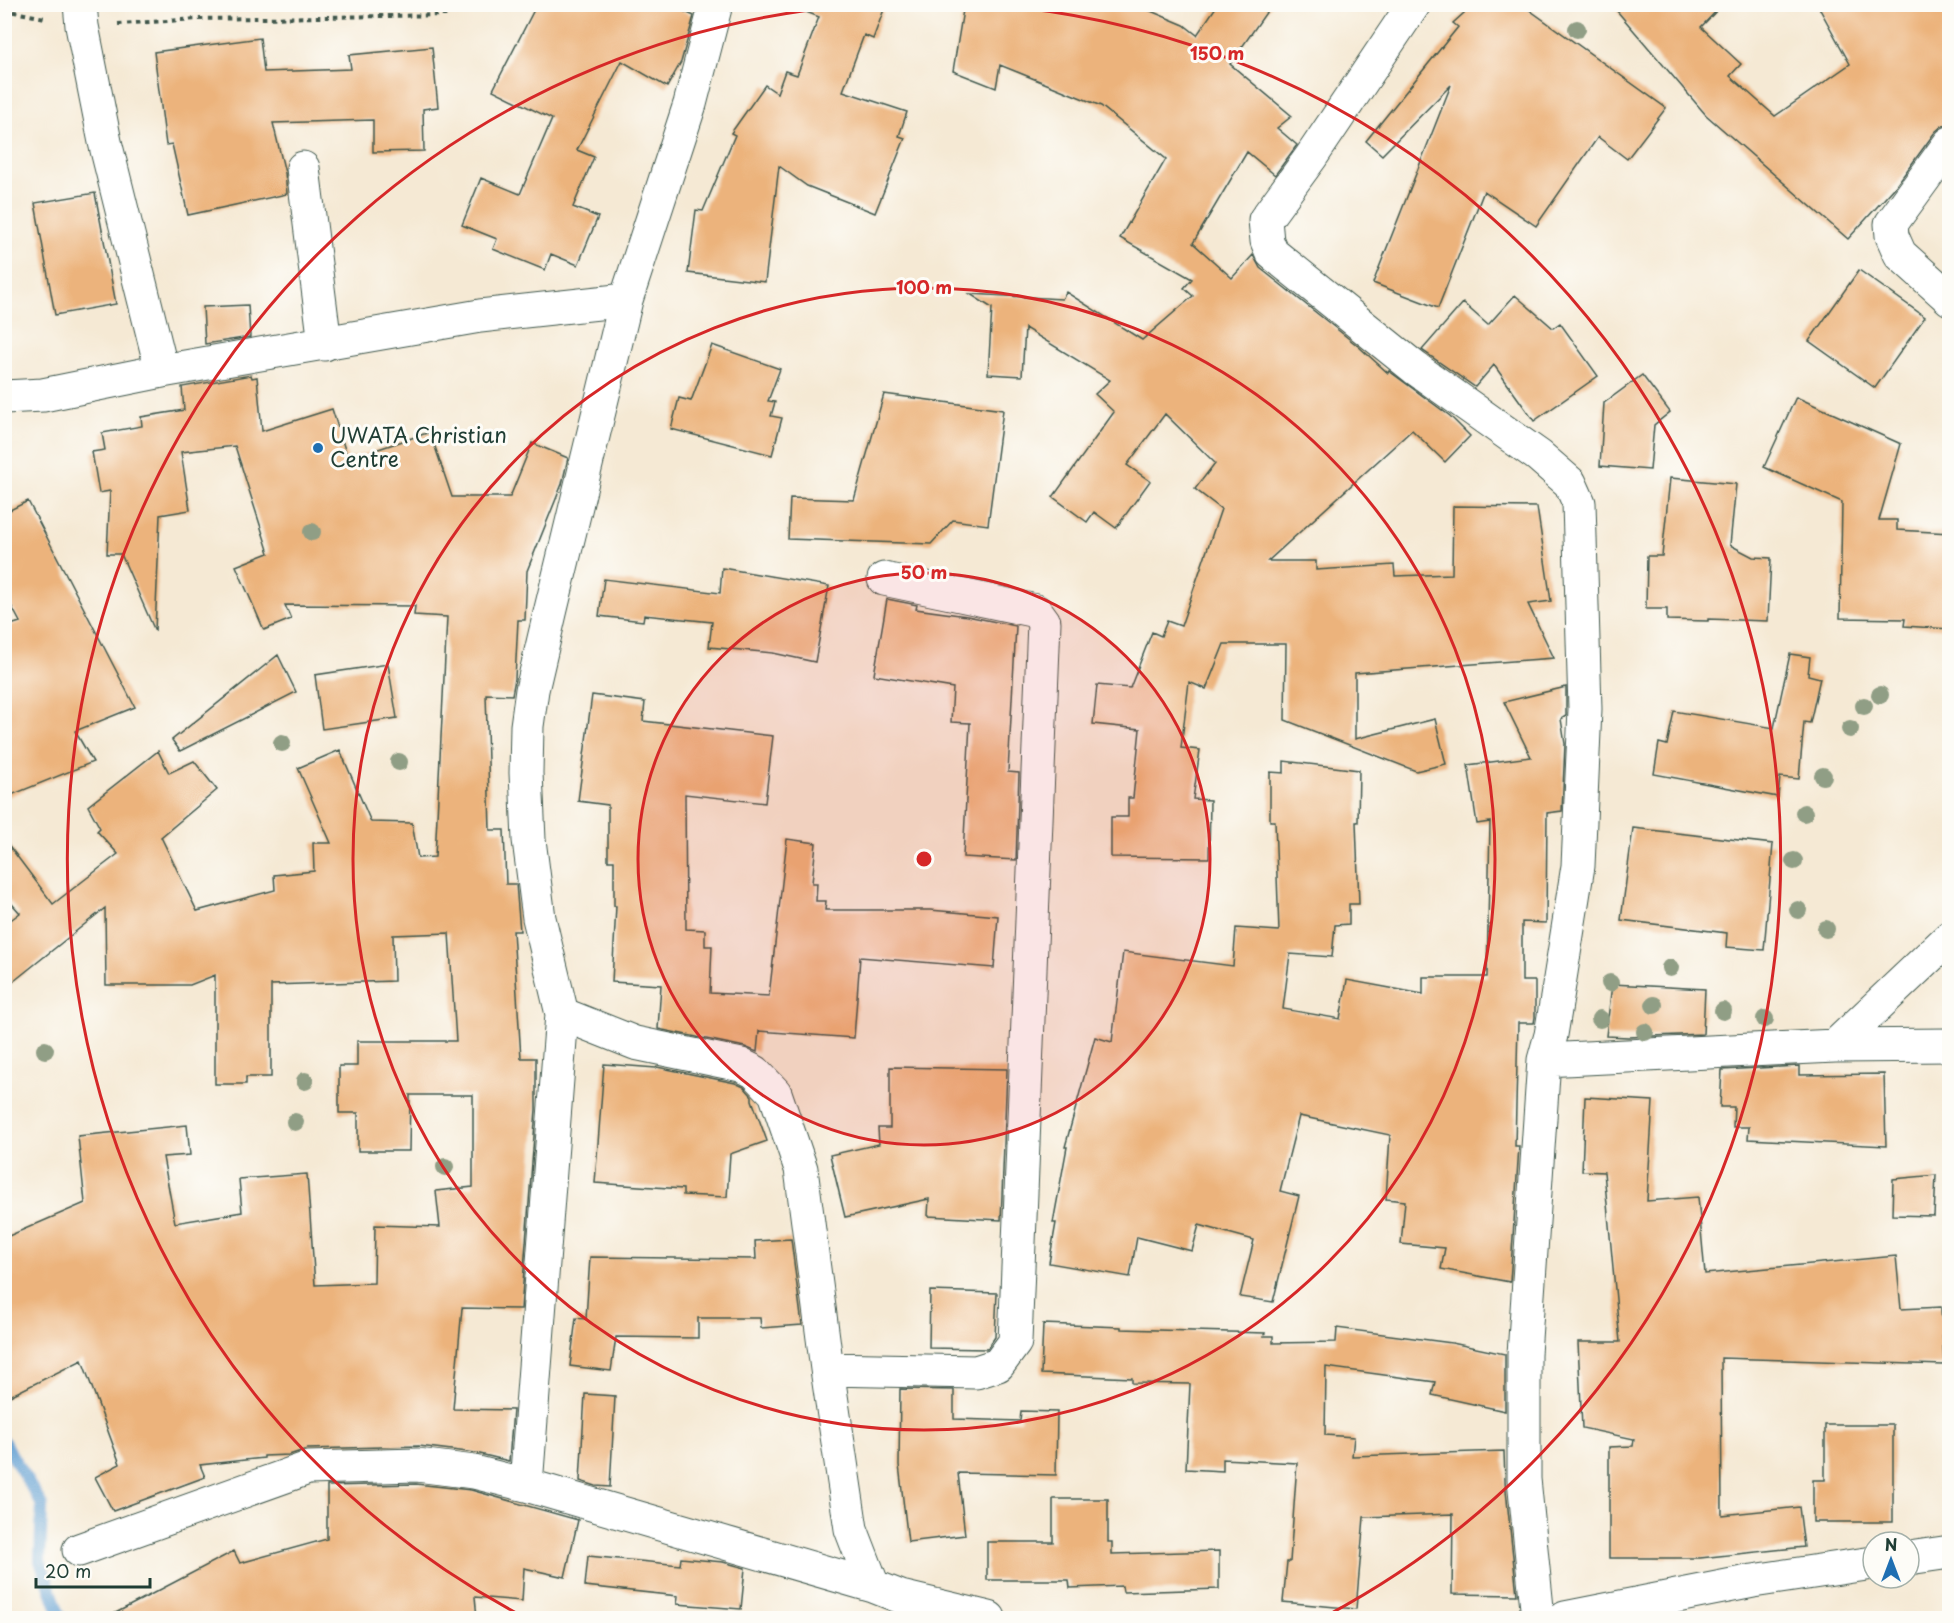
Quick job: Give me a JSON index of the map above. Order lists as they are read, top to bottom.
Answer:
{
  "places": ["UWATA Christian Centre"],
  "scale_bar": "20 m",
  "north": "top",
  "rings": ["150 m", "100 m", "50 m"]
}
